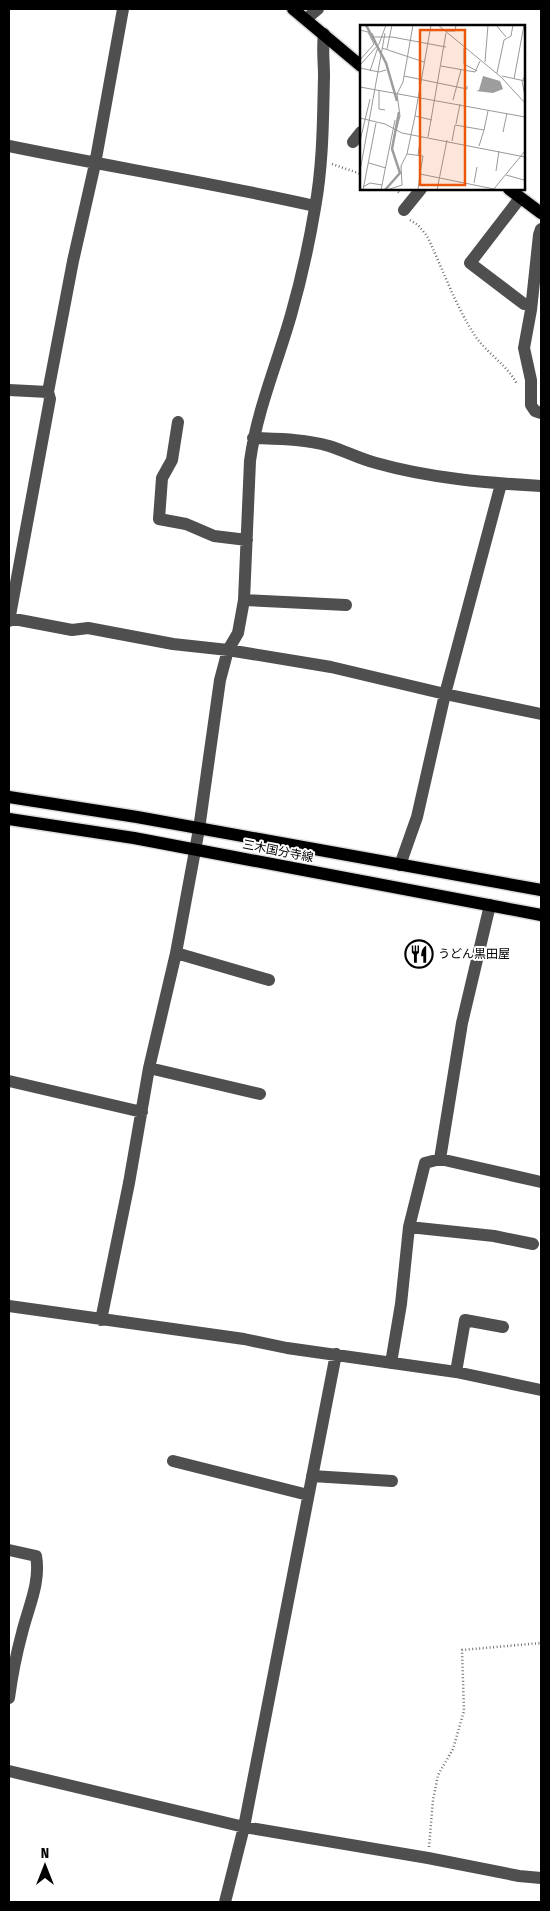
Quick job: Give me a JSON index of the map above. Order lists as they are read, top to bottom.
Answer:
{
  "streets": {
    "main road": ["三木国分寺線"]
  },
  "places": {
    "restaurant": ["うどん黒田屋"]
  },
  "north": "top"
}
